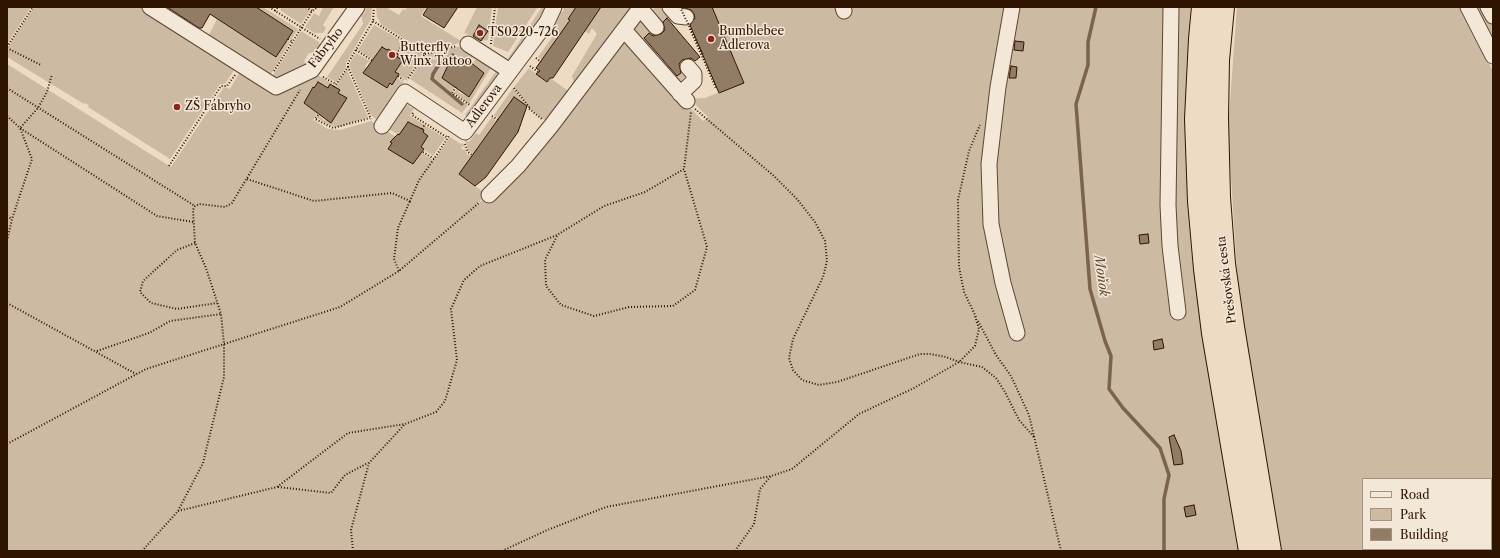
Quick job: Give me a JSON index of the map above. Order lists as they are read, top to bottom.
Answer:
{
  "streets": {
    "highway": ["Prešovská cesta"],
    "street": ["Fábryho", "Adlerova"]
  },
  "water": ["Moňok"],
  "places": [
    "TS0220-726",
    "Bumblebee Adlerova",
    "Butterfly Winx Tattoo",
    "ZŠ Fábryho"
  ],
  "legend": ["Road", "Park", "Building"]
}
